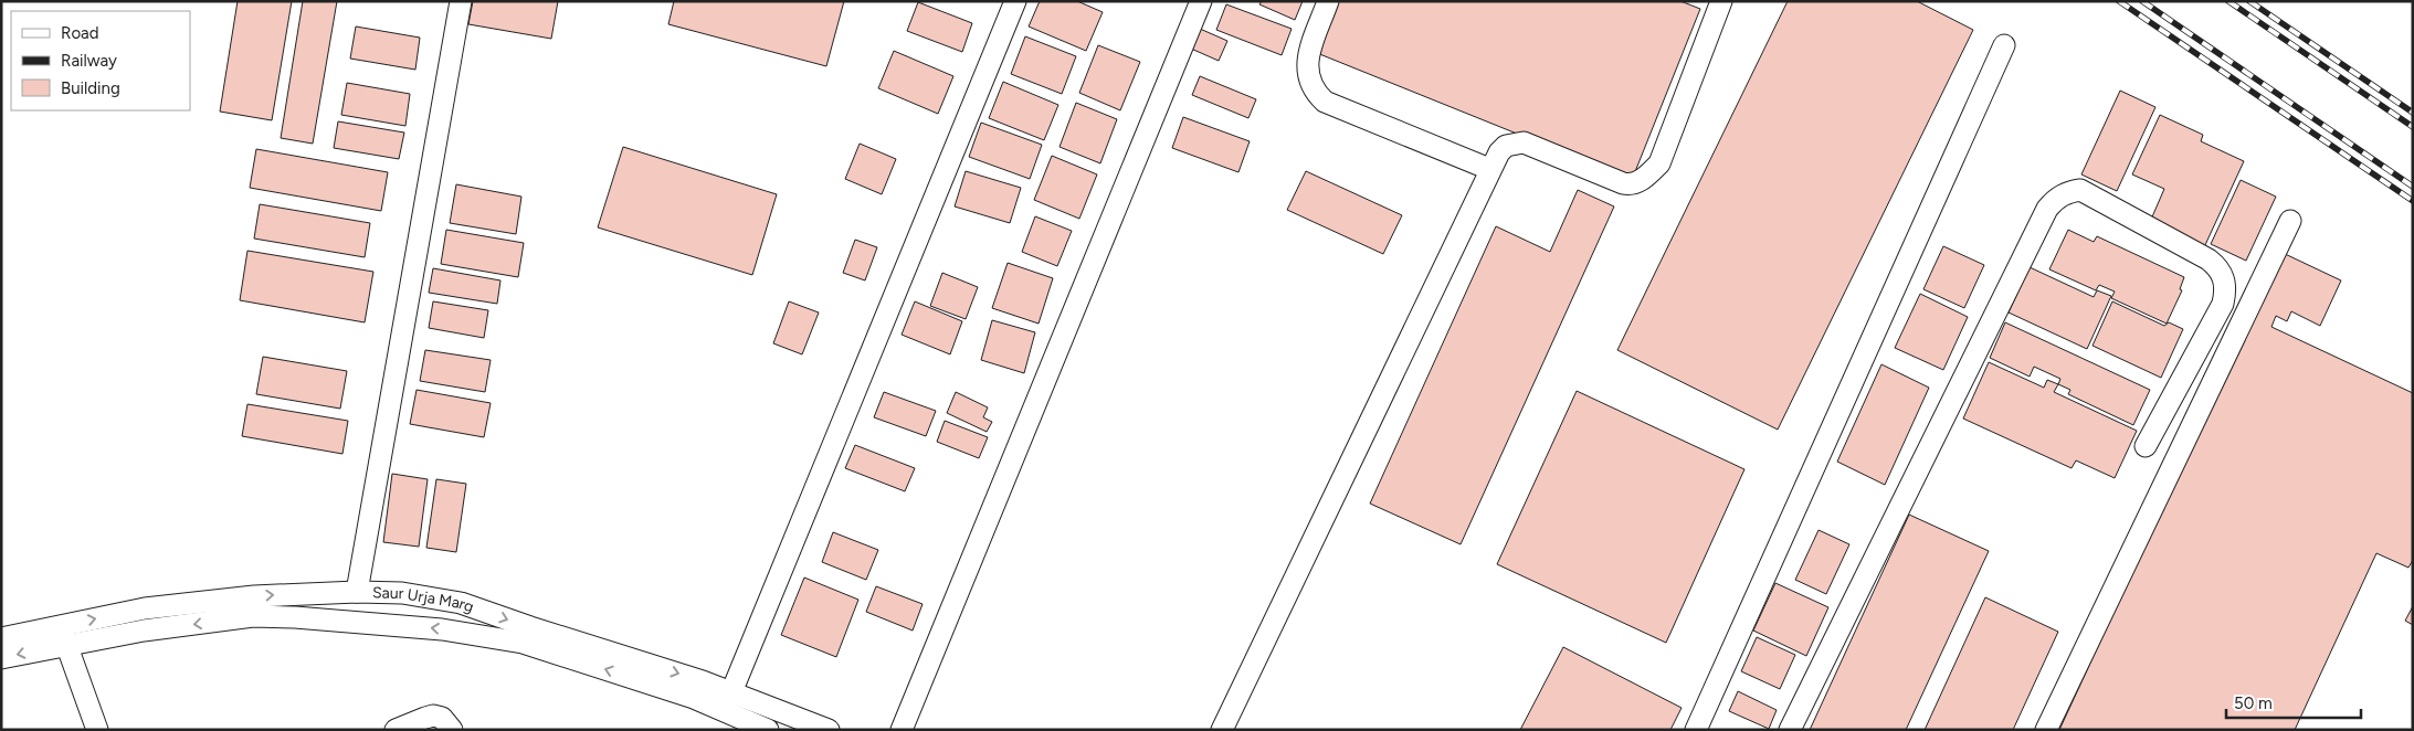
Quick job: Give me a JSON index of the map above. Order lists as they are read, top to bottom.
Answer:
{
  "streets": {
    "street": ["Saur Urja Marg"]
  },
  "legend": ["Road", "Railway", "Building"],
  "scale_bar": "50 m"
}
